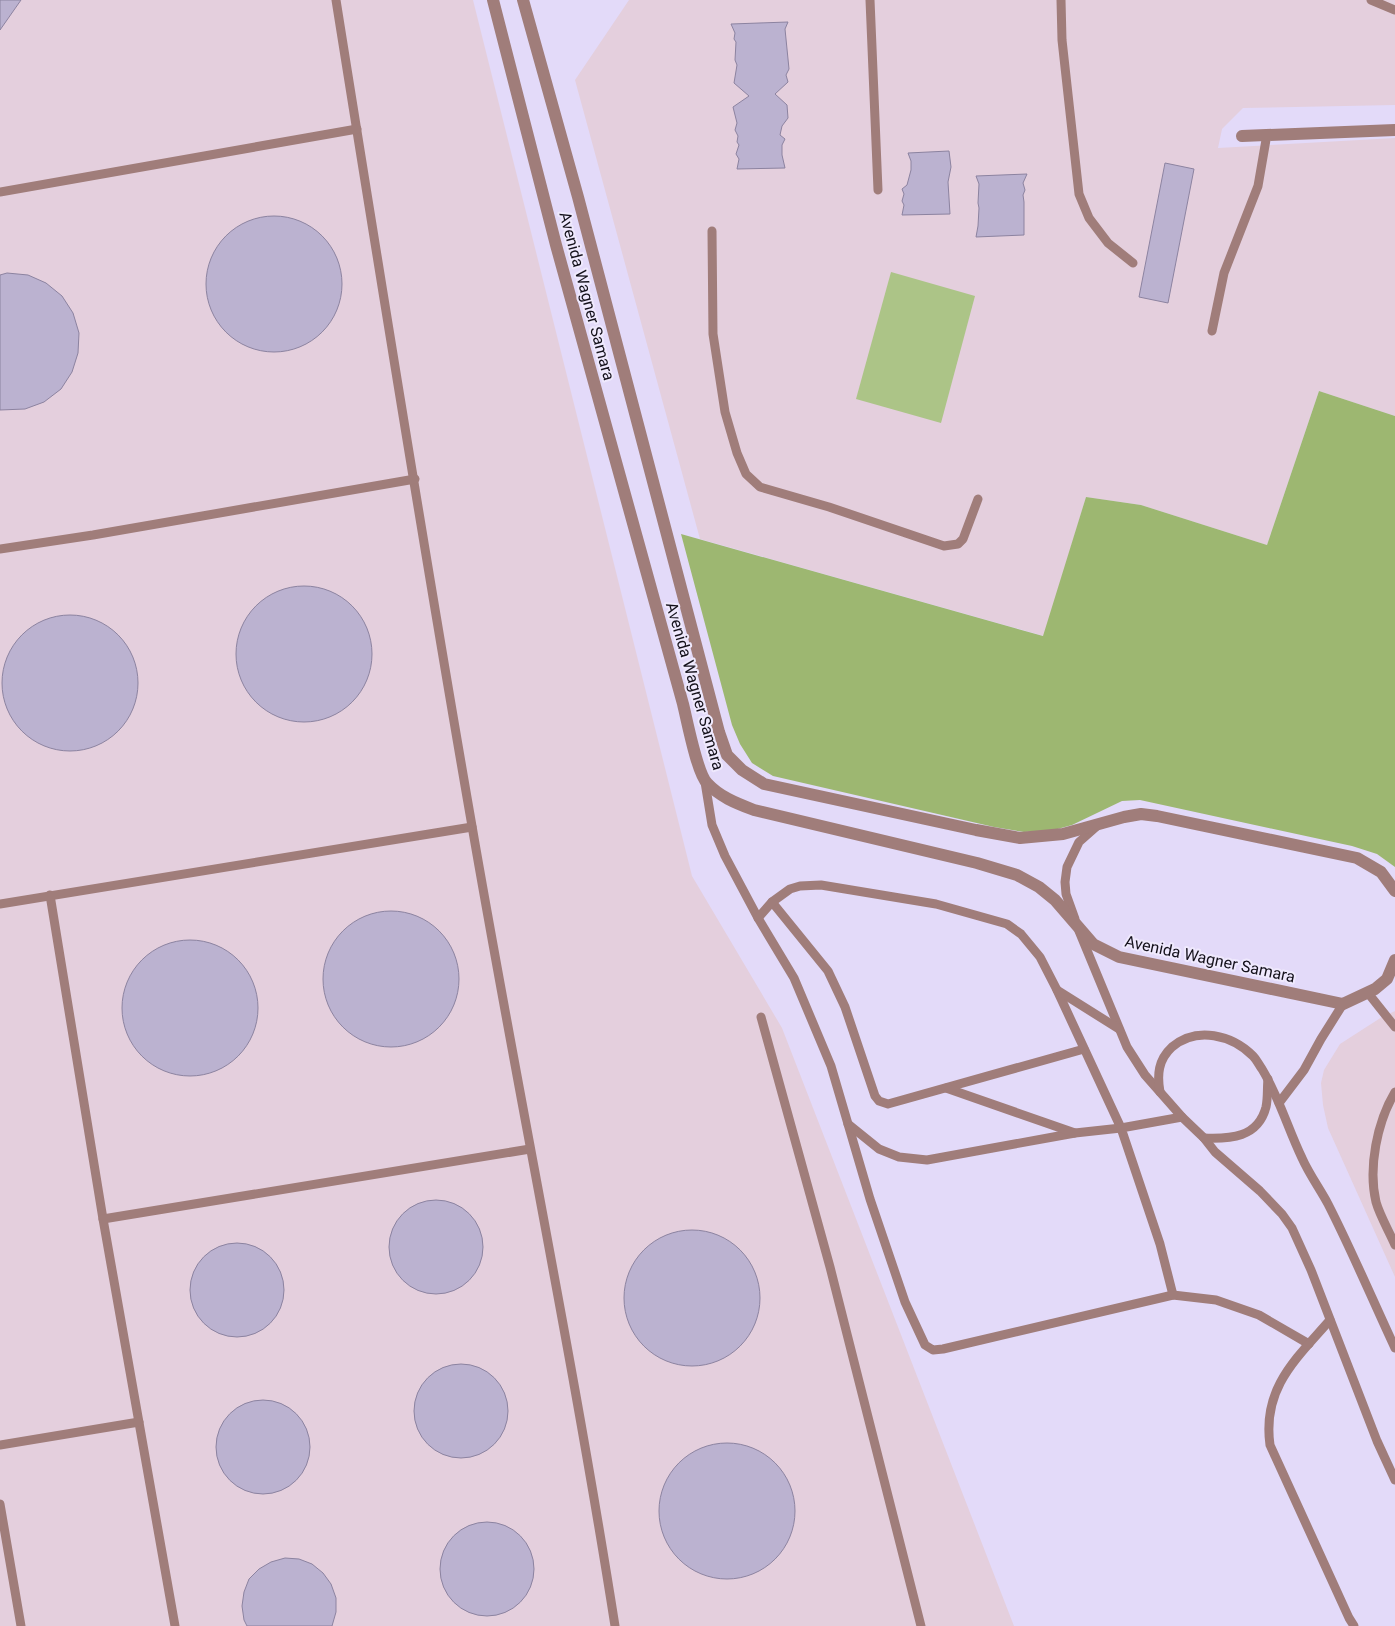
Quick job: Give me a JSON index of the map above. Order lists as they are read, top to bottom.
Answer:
{
  "streets": {
    "street": ["Avenida Wagner Samara"]
  }
}
